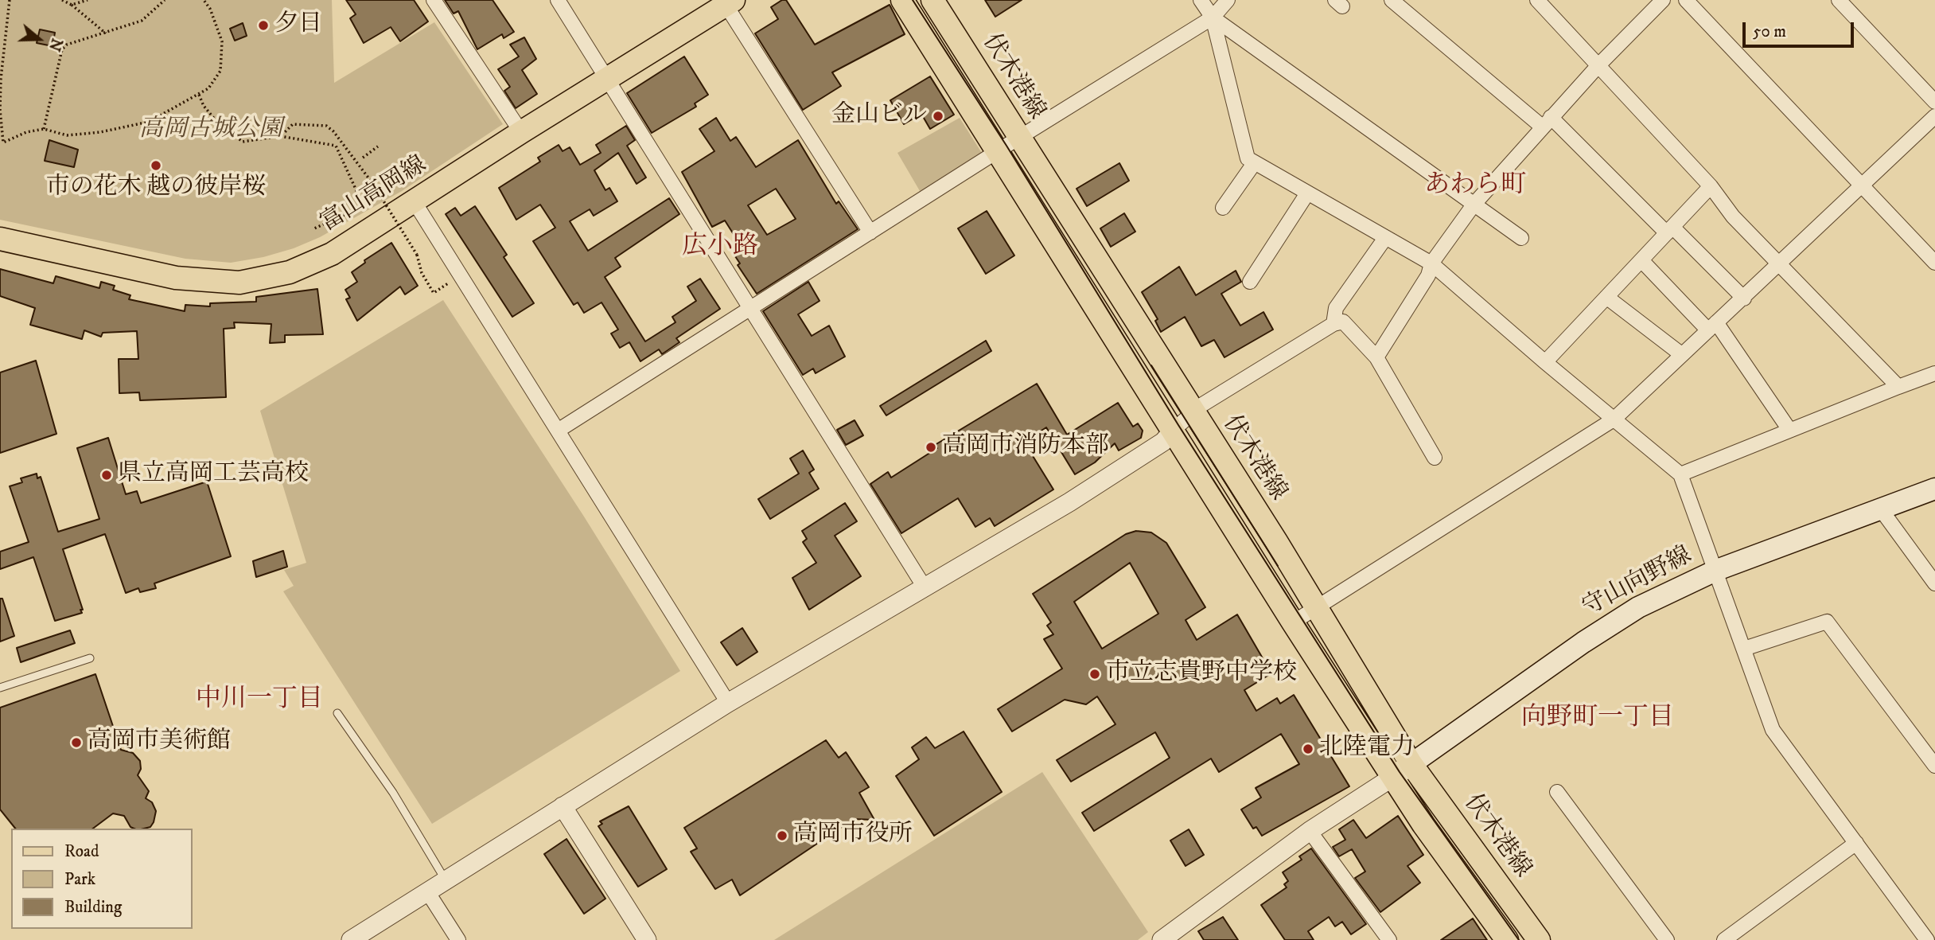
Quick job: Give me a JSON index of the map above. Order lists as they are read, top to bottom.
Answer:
{
  "streets": {
    "main road": ["伏木港線", "富山高岡線", "守山向野線"]
  },
  "crossings": [
    ["伏木港線", "守山向野線"]
  ],
  "districts": [
    "あわら町",
    "広小路",
    "中川一丁目",
    "向野町一丁目"
  ],
  "parks": ["高岡古城公園"],
  "places": [
    "夕日",
    "金山ビル",
    "市の花木 越の彼岸桜",
    "高岡市消防本部",
    "県立高岡工芸高校",
    "市立志貴野中学校",
    "高岡市美術館",
    "北陸電力",
    "高岡市役所"
  ],
  "legend": ["Road", "Park", "Building"],
  "scale_bar": "50 m",
  "north": "right"
}
